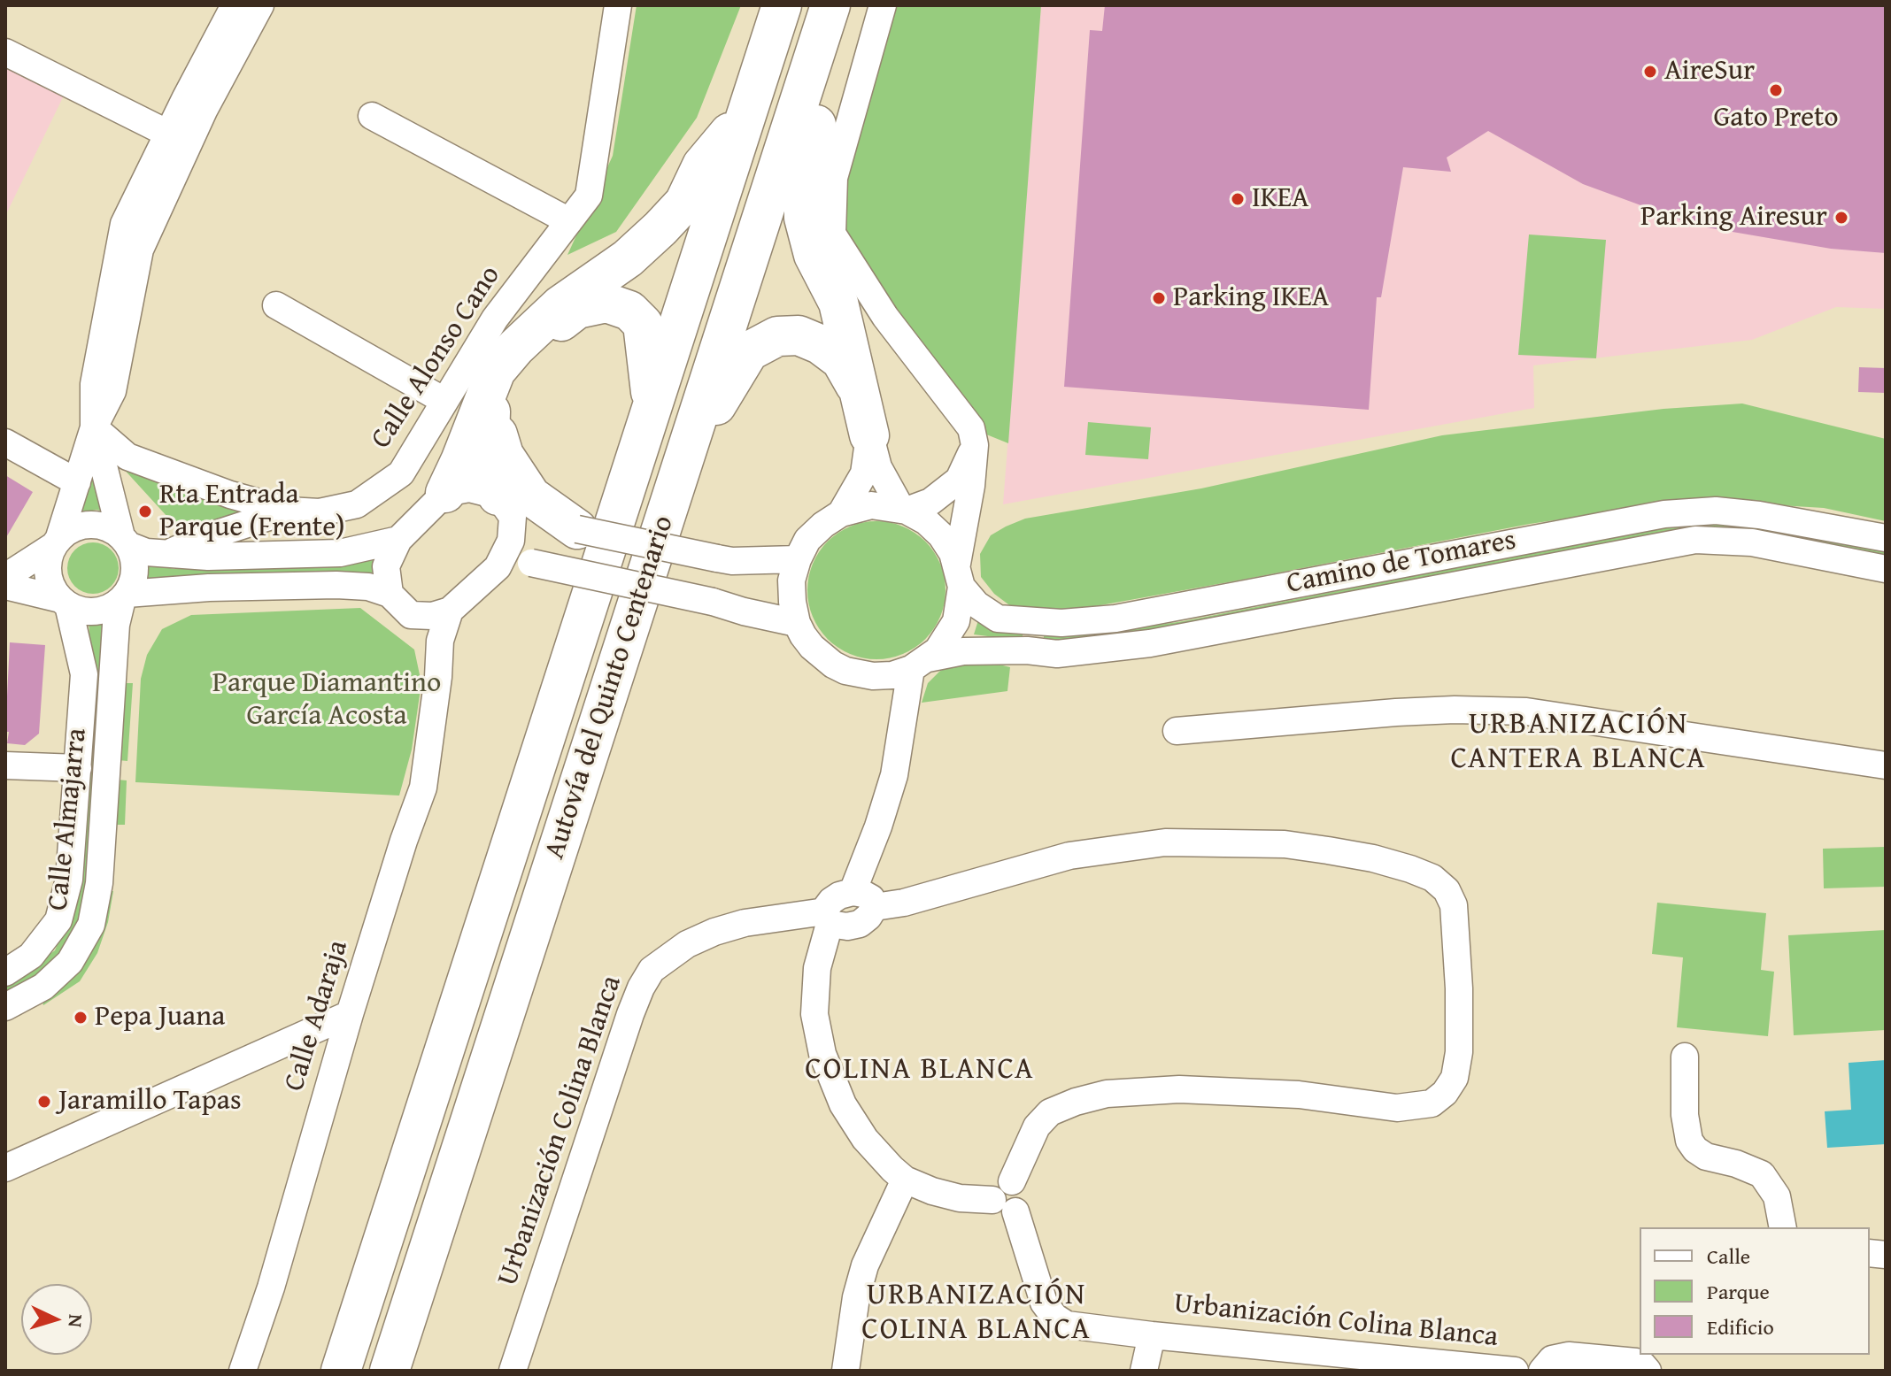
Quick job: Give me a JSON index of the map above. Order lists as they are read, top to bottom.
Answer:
{
  "streets": {
    "highway": ["Autovía del Quinto Centenario"],
    "street": [
      "Calle Alonso Cano",
      "Camino de Tomares",
      "Calle Almajarra",
      "Calle Adaraja",
      "Urbanización Colina Blanca"
    ]
  },
  "districts": ["URBANIZACIÓN CANTERA BLANCA", "COLINA BLANCA", "URBANIZACIÓN COLINA BLANCA"],
  "parks": ["Parque Diamantino García Acosta"],
  "places": [
    "AireSur",
    "Gato Preto",
    "IKEA",
    "Parking Airesur",
    "Parking IKEA",
    "Rta Entrada Parque (Frente)",
    "Pepa Juana",
    "Jaramillo Tapas"
  ],
  "legend": ["Calle", "Parque", "Edificio"],
  "north": "right"
}
